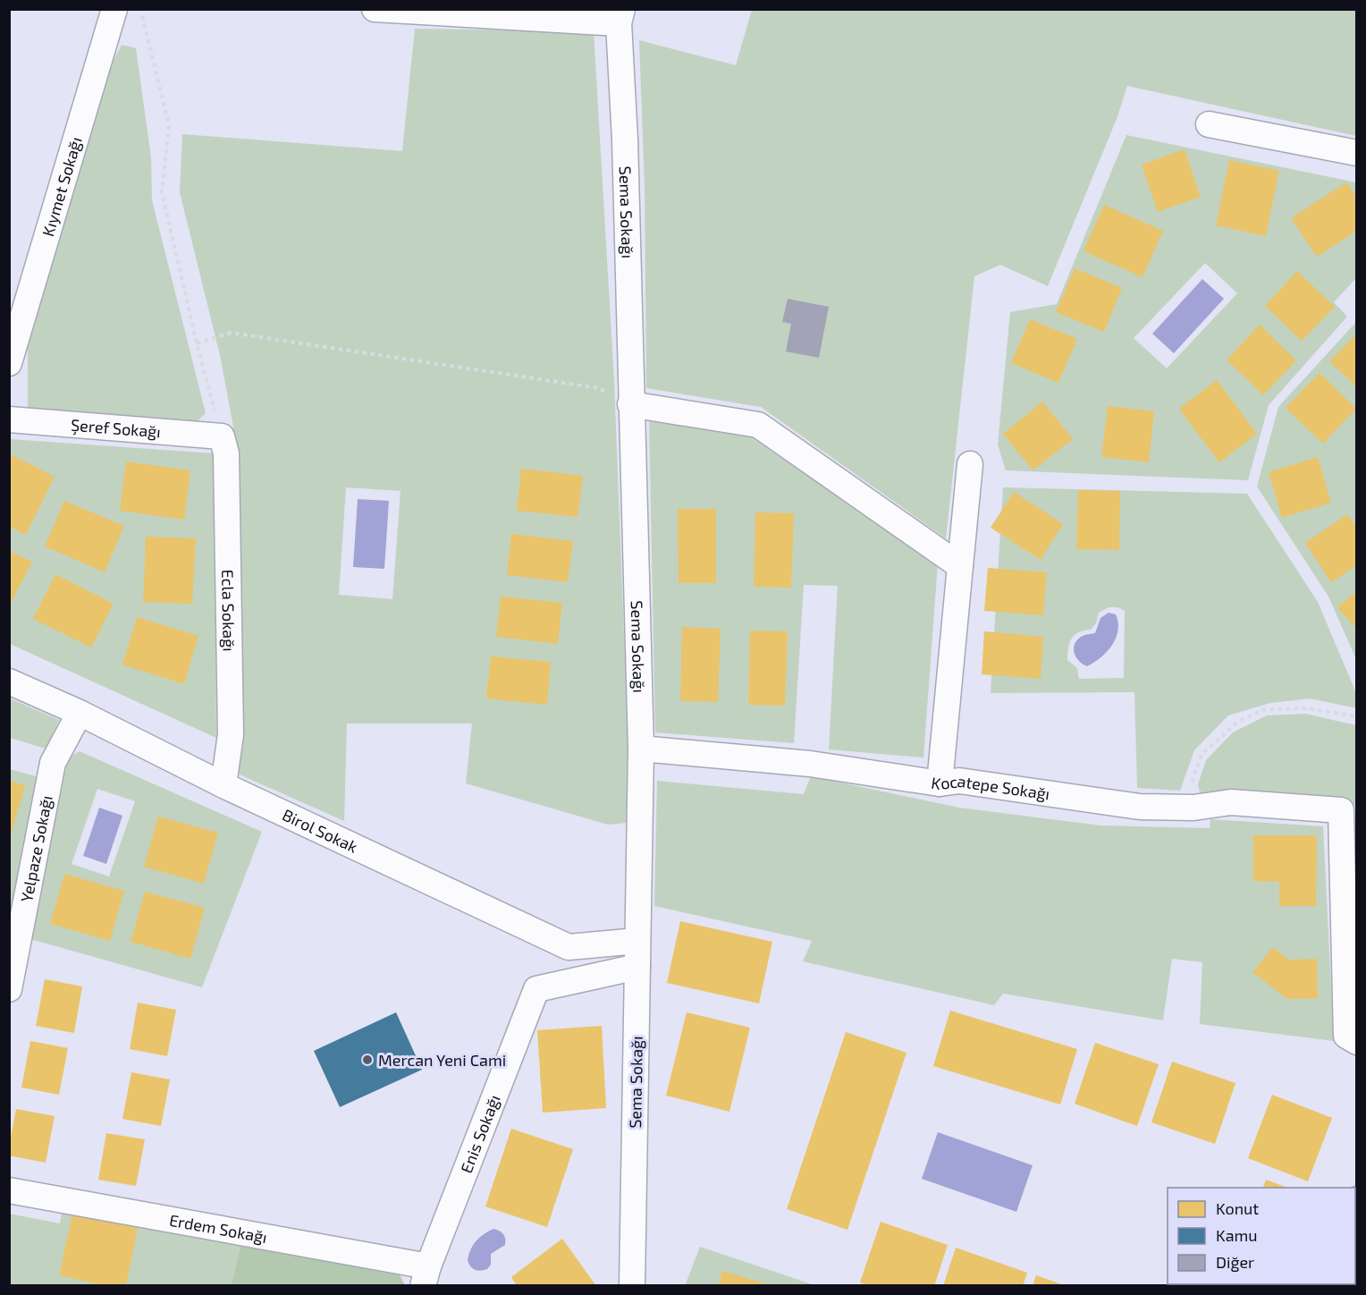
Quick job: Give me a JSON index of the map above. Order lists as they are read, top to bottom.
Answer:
{
  "streets": {
    "street": [
      "Kıymet Sokağı",
      "Sema Sokağı",
      "Şeref Sokağı",
      "Ecla Sokağı",
      "Kocatepe Sokağı",
      "Birol Sokak",
      "Yelpaze Sokağı",
      "Enis Sokağı",
      "Erdem Sokağı"
    ]
  },
  "crossings": [
    ["Sema Sokağı", "Kocatepe Sokağı"],
    ["Sema Sokağı", "Birol Sokak"],
    ["Sema Sokağı", "Enis Sokağı"],
    ["Şeref Sokağı", "Ecla Sokağı"],
    ["Ecla Sokağı", "Birol Sokak"],
    ["Birol Sokak", "Yelpaze Sokağı"],
    ["Enis Sokağı", "Erdem Sokağı"]
  ],
  "places": ["Mercan Yeni Cami"],
  "legend": ["Konut", "Kamu", "Diğer"]
}
